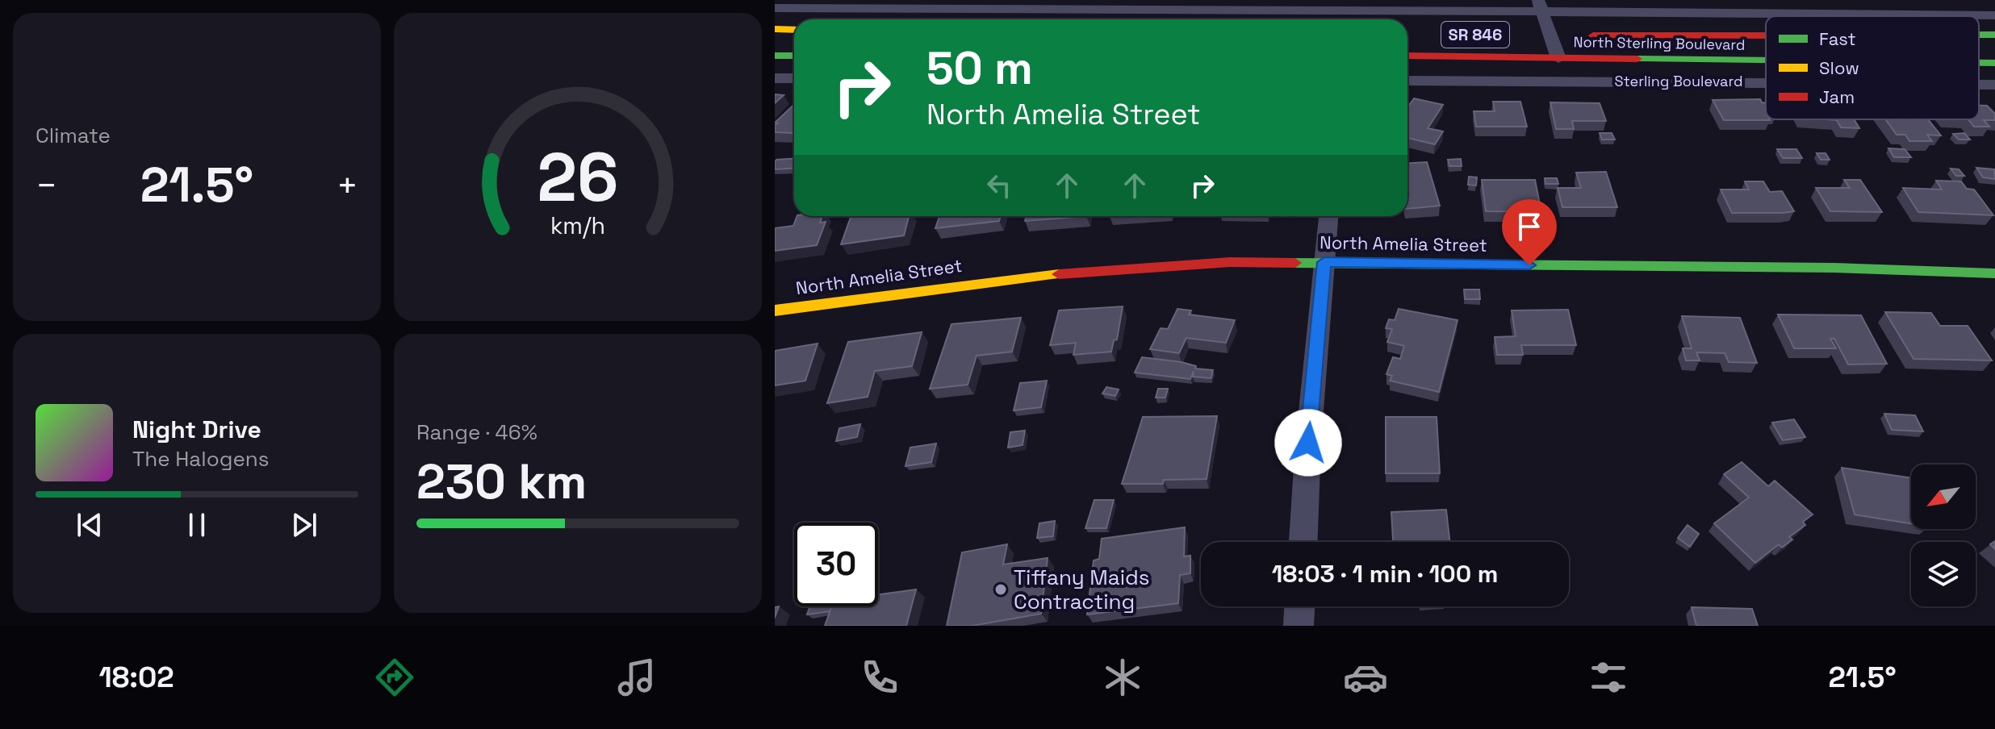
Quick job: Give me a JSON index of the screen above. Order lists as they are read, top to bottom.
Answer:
{
  "streets": {
    "main road": ["SR 846", "North Sterling Boulevard", "North Amelia Street"],
    "street": ["Sterling Boulevard"]
  },
  "places": ["Tiffany Maids Contracting"],
  "legend": ["Fast", "Slow", "Jam"],
  "north": "bottom left",
  "page": {
    "tile": [
      "Climate",
      ["Range · 46%", "230 km"]
    ],
    "turn": ["50 m", "North Amelia Street"],
    "heat": ["−", "21.5°", "+"],
    "song": ["Night Drive", "The Halogens"],
    "limit": "30",
    "trip": "18:03 · 1 min · 100 m",
    "tabs": ["18:02", "21.5°"],
    "gauge": ["26", "km/h"]
  }
}
